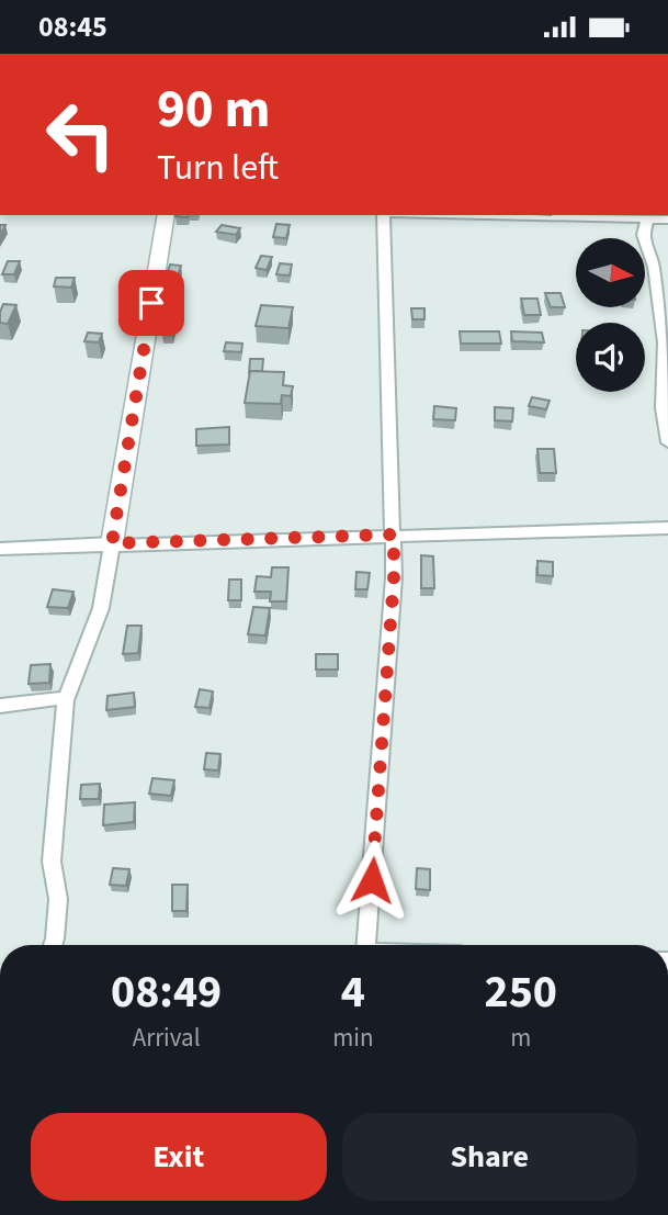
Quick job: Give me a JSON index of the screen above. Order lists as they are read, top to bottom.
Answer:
{
  "north": "right",
  "page": {
    "status": "08:45",
    "turn": ["90 m", "Turn left"],
    "eta": [
      "08:49",
      "Arrival",
      "4",
      "min",
      "250",
      "m"
    ],
    "buttons": ["Exit", "Share"]
  }
}
